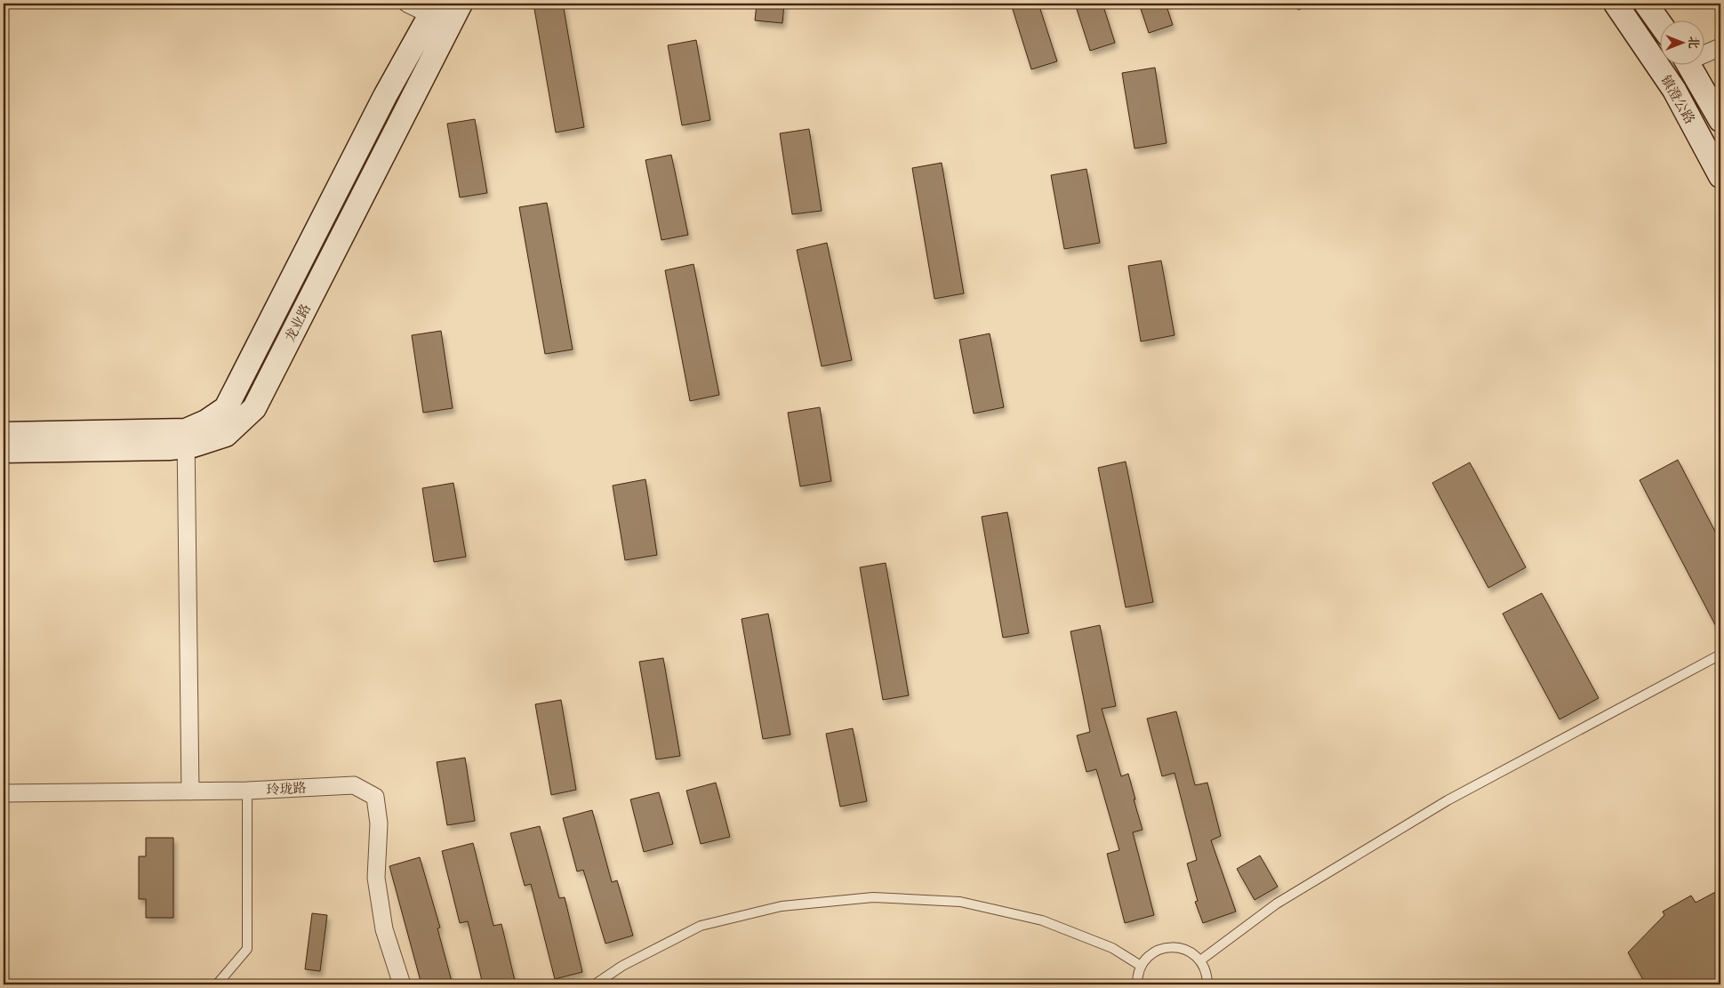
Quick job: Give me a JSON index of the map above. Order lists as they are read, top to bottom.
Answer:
{
  "streets": {
    "street": ["镇澄公路", "龙业路", "玲珑路"]
  },
  "north": "right"
}
